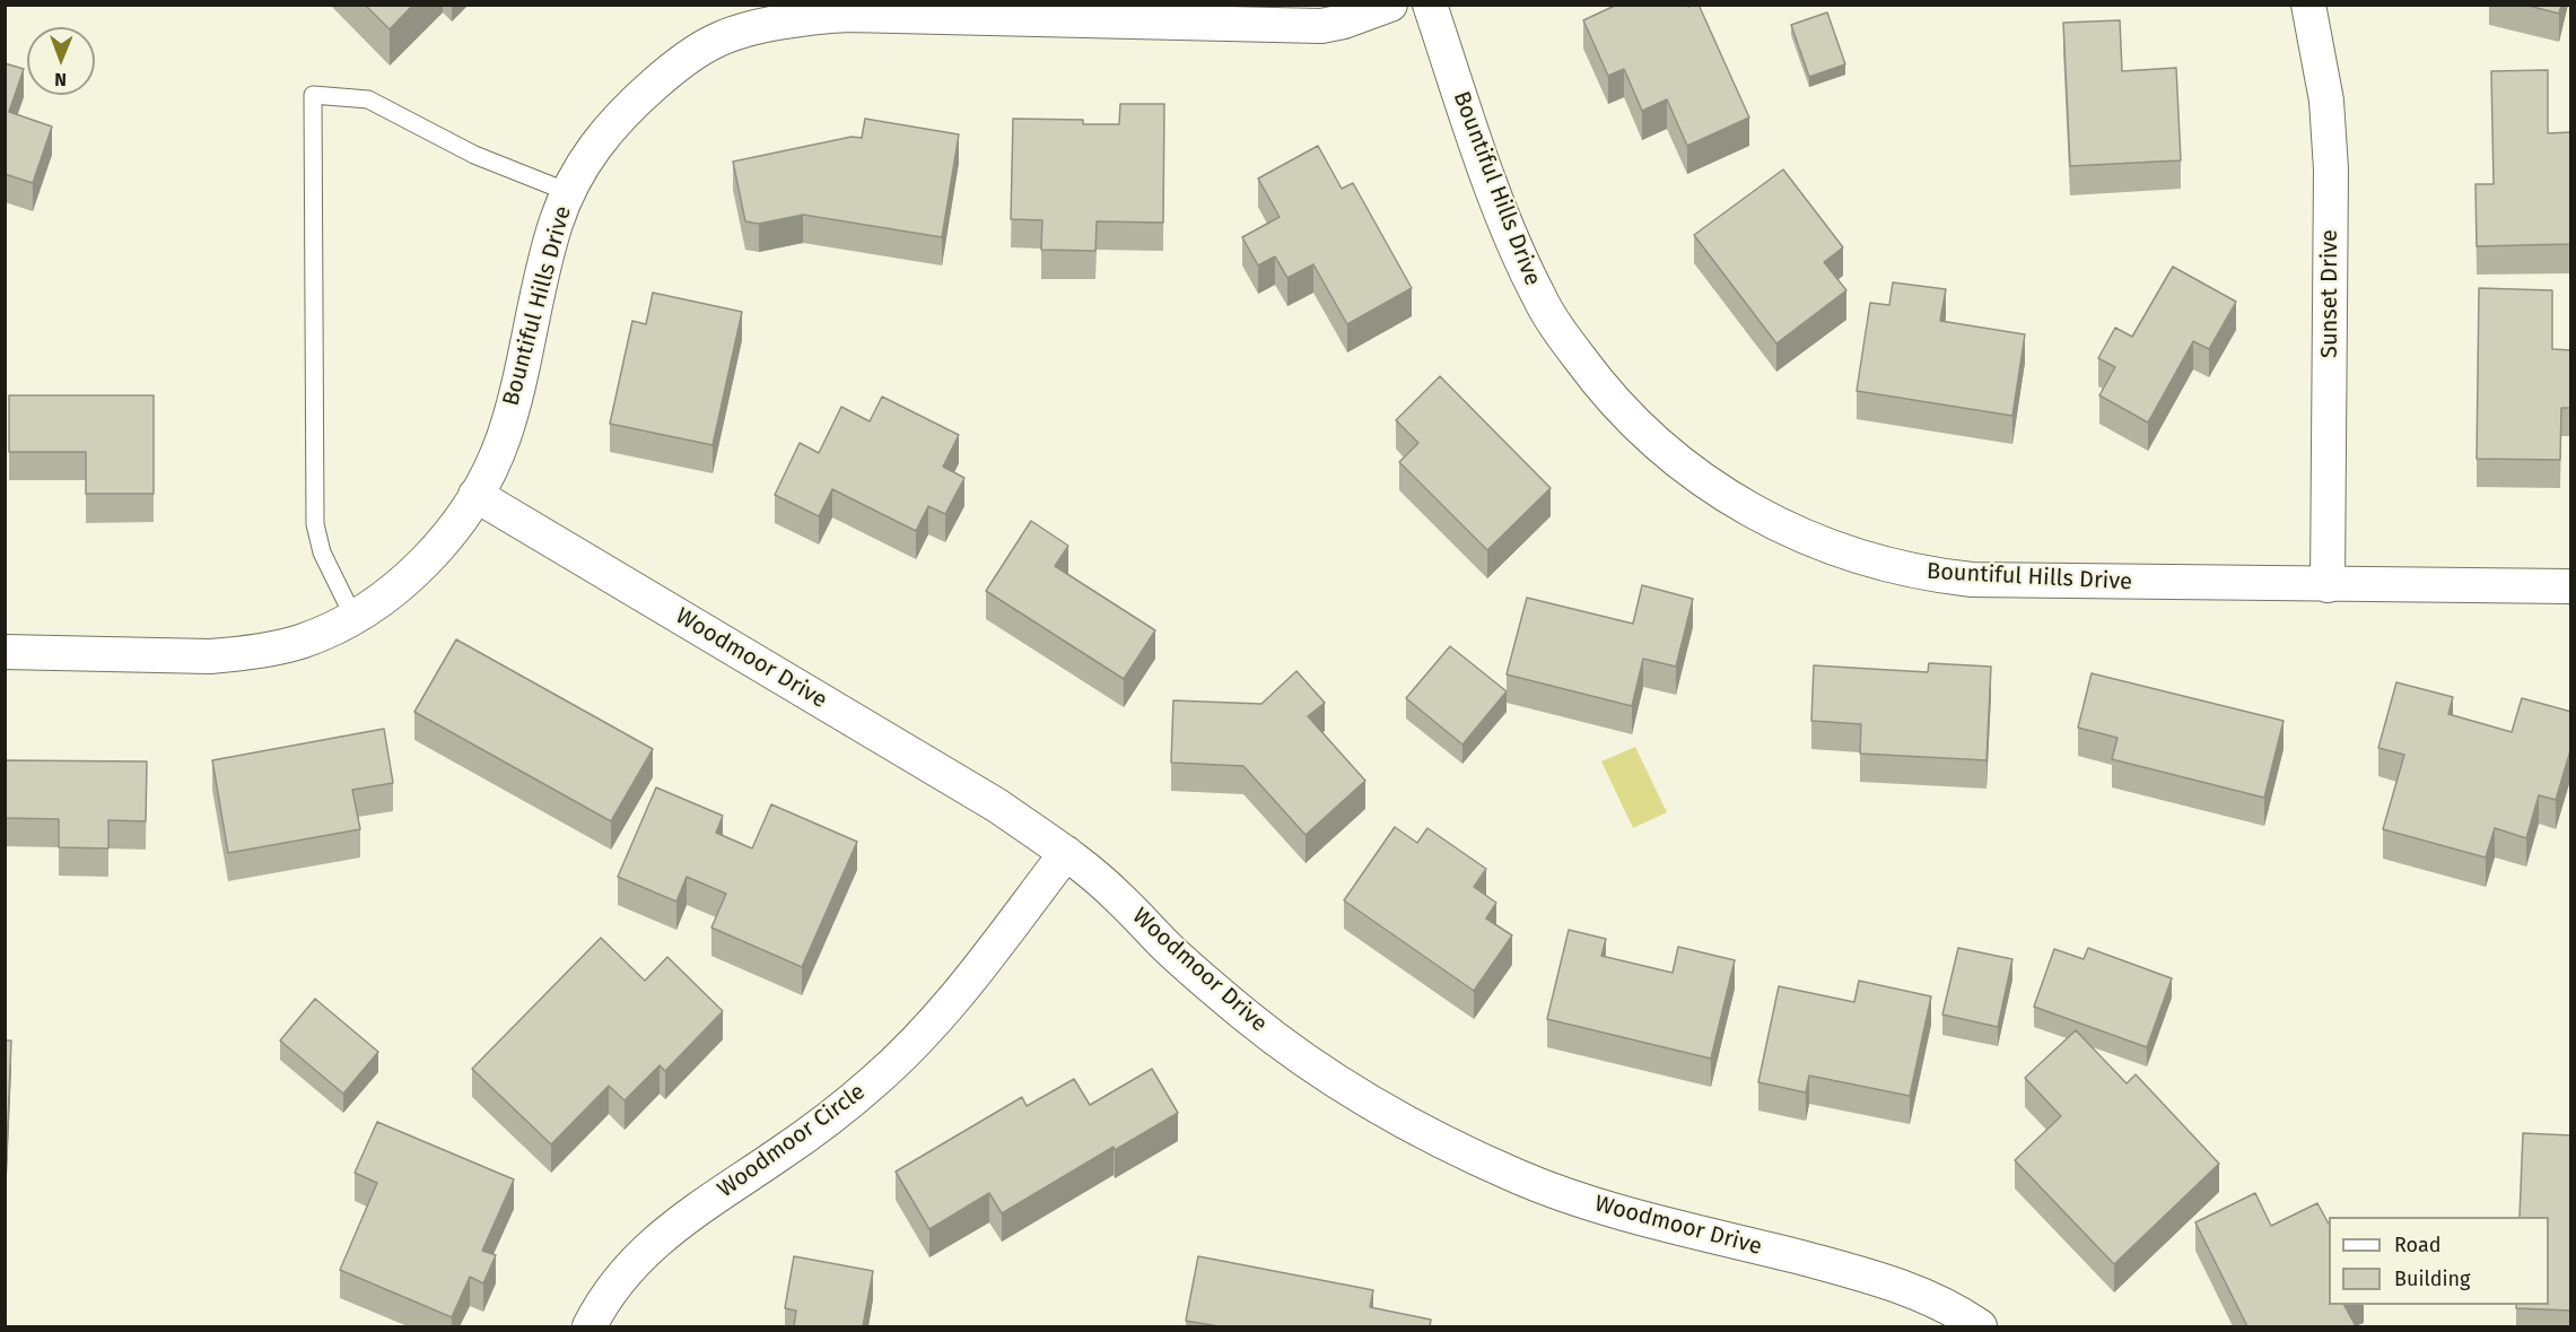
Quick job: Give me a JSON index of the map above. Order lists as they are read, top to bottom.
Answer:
{
  "streets": {
    "street": [
      "Bountiful Hills Drive",
      "Sunset Drive",
      "Woodmoor Drive",
      "Woodmoor Circle"
    ]
  },
  "crossings": [
    ["Bountiful Hills Drive", "Sunset Drive"],
    ["Bountiful Hills Drive", "Woodmoor Drive"],
    ["Woodmoor Drive", "Woodmoor Circle"]
  ],
  "legend": ["Road", "Building"],
  "north": "bottom"
}
